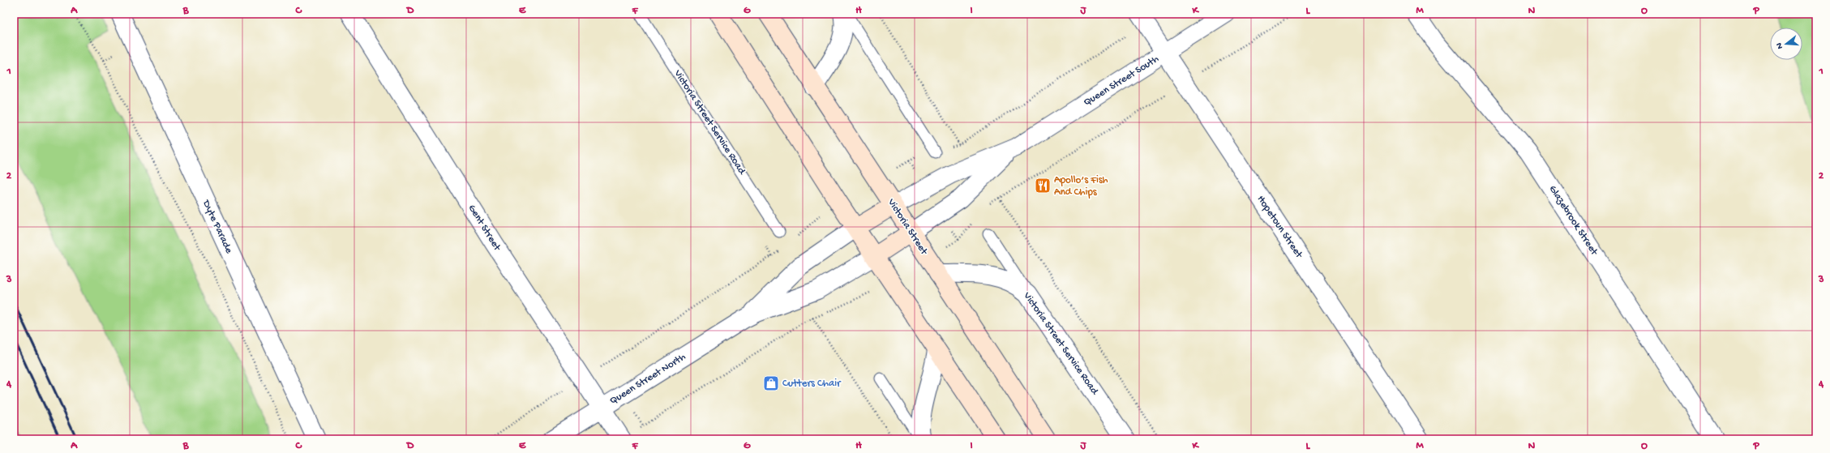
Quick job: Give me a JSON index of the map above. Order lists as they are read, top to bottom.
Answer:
{
  "streets": {
    "main road": ["Queen Street South", "Victoria Street"],
    "street": [
      "Victoria Street Service Road",
      "Glazebrook Street",
      "Dyte Parade",
      "Hopetoun Street",
      "Gent Street",
      "Queen Street North"
    ]
  },
  "crossings": [
    ["Queen Street South", "Victoria Street"],
    ["Queen Street South", "Hopetoun Street"],
    ["Queen Street South", "Queen Street North"],
    ["Victoria Street Service Road", "Victoria Street"],
    ["Gent Street", "Queen Street North"]
  ],
  "places": {
    "restaurant": ["Apollo’s Fish And Chips"],
    "shop": ["Cutters Chair"]
  },
  "north": "left",
  "grid": {
    "columns": [
      "A",
      "B",
      "C",
      "D",
      "E",
      "F",
      "G",
      "H",
      "I",
      "J",
      "K",
      "L",
      "M",
      "N",
      "O",
      "P"
    ],
    "rows": [
      "1",
      "2",
      "3",
      "4"
    ]
  }
}
